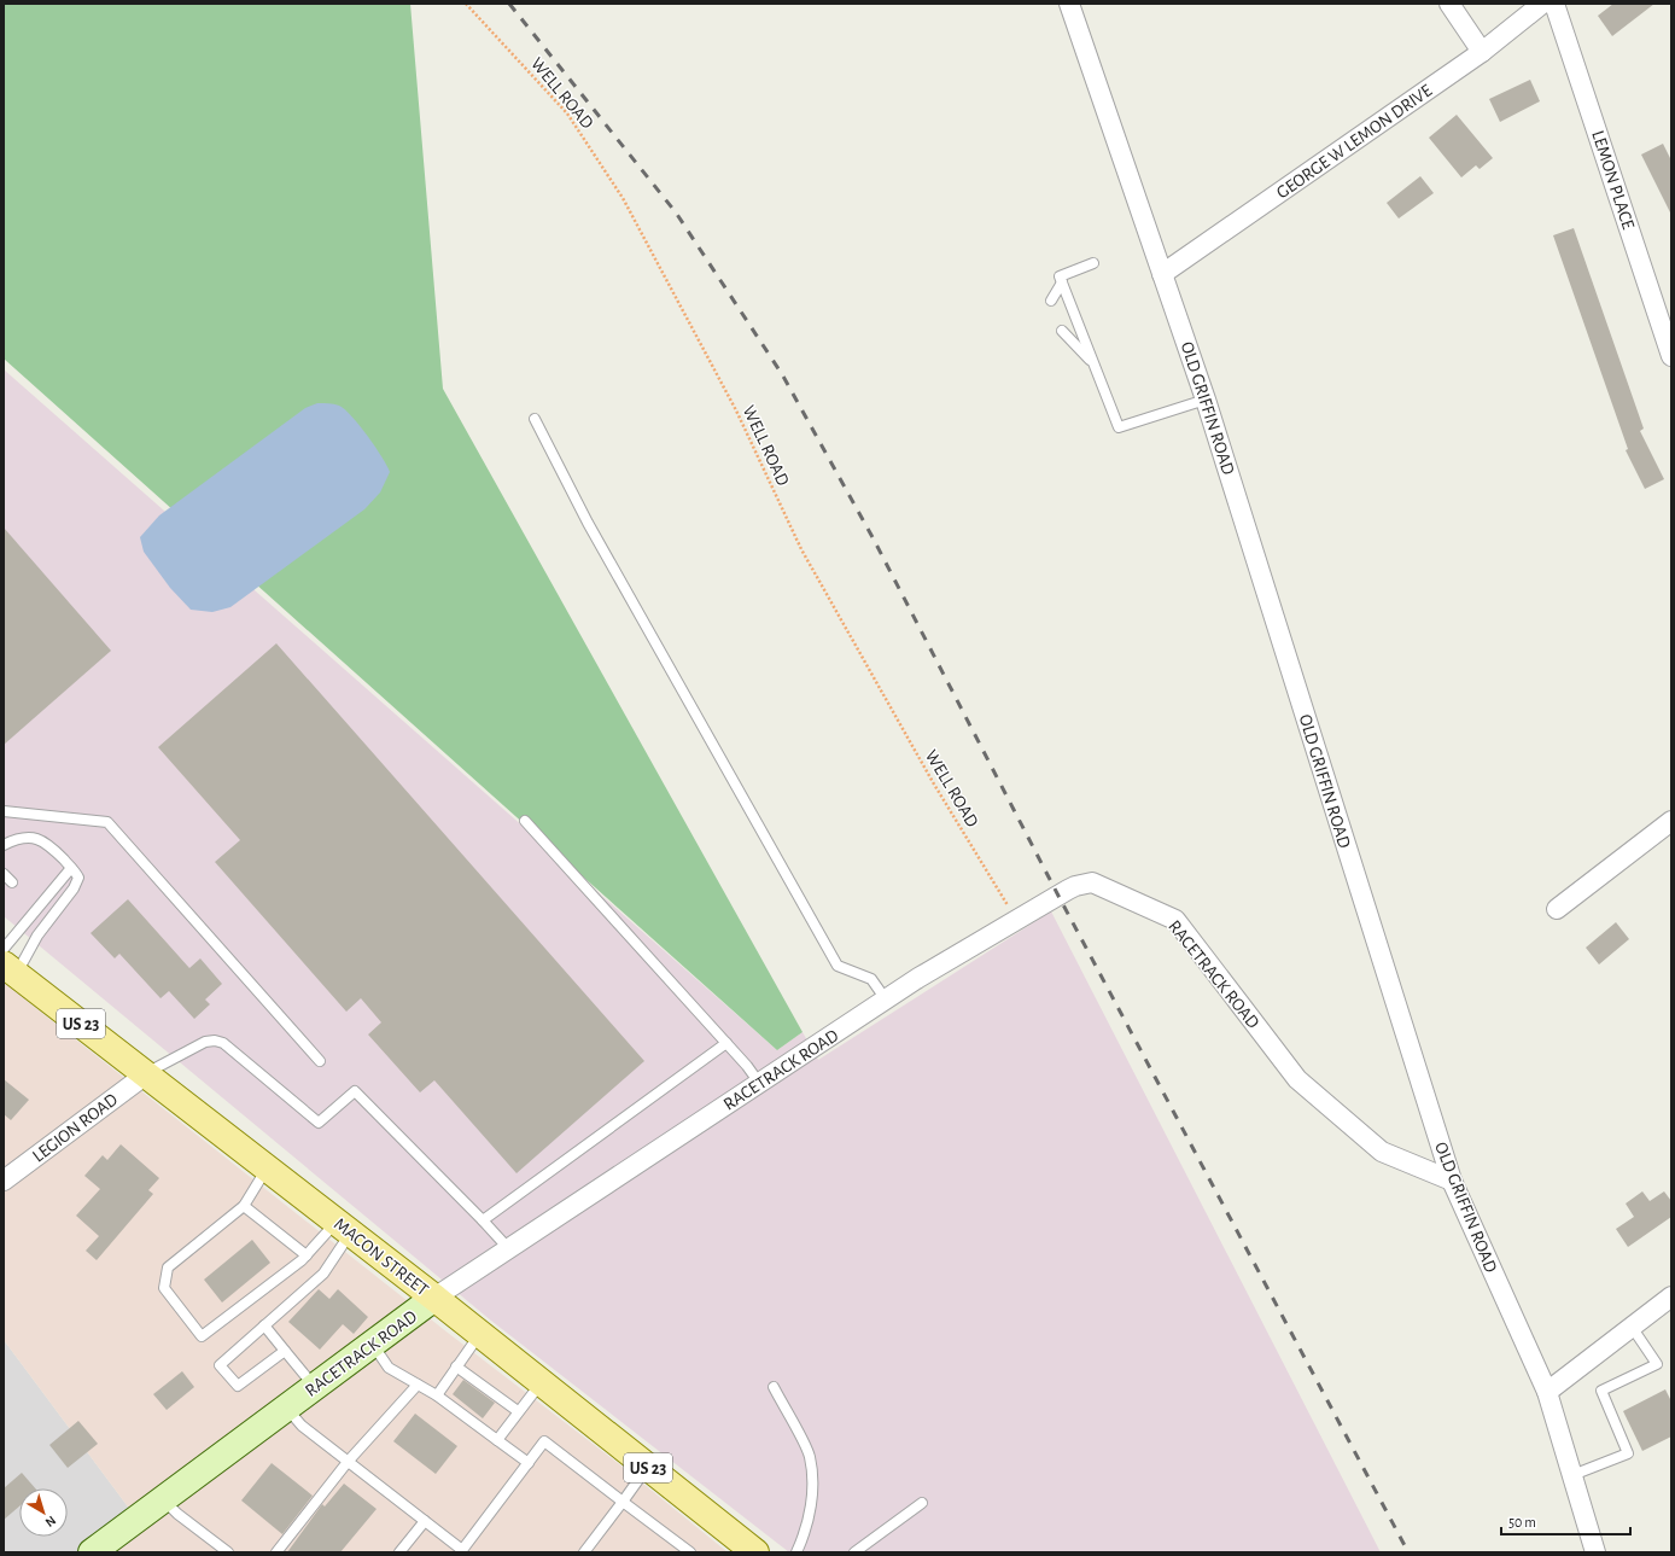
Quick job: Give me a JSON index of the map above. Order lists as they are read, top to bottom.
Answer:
{
  "streets": {
    "main road": ["US 23", "MACON STREET"],
    "street": [
      "GEORGE W LEMON DRIVE",
      "LEMON PLACE",
      "OLD GRIFFIN ROAD",
      "RACETRACK ROAD",
      "LEGION ROAD"
    ],
    "path": ["WELL ROAD"]
  },
  "crossings": [
    ["WELL ROAD", "RACETRACK ROAD"],
    ["GEORGE W LEMON DRIVE", "OLD GRIFFIN ROAD"],
    ["OLD GRIFFIN ROAD", "RACETRACK ROAD"],
    ["RACETRACK ROAD", "MACON STREET"],
    ["LEGION ROAD", "MACON STREET"]
  ],
  "scale_bar": "50 m",
  "north": "bottom right"
}
